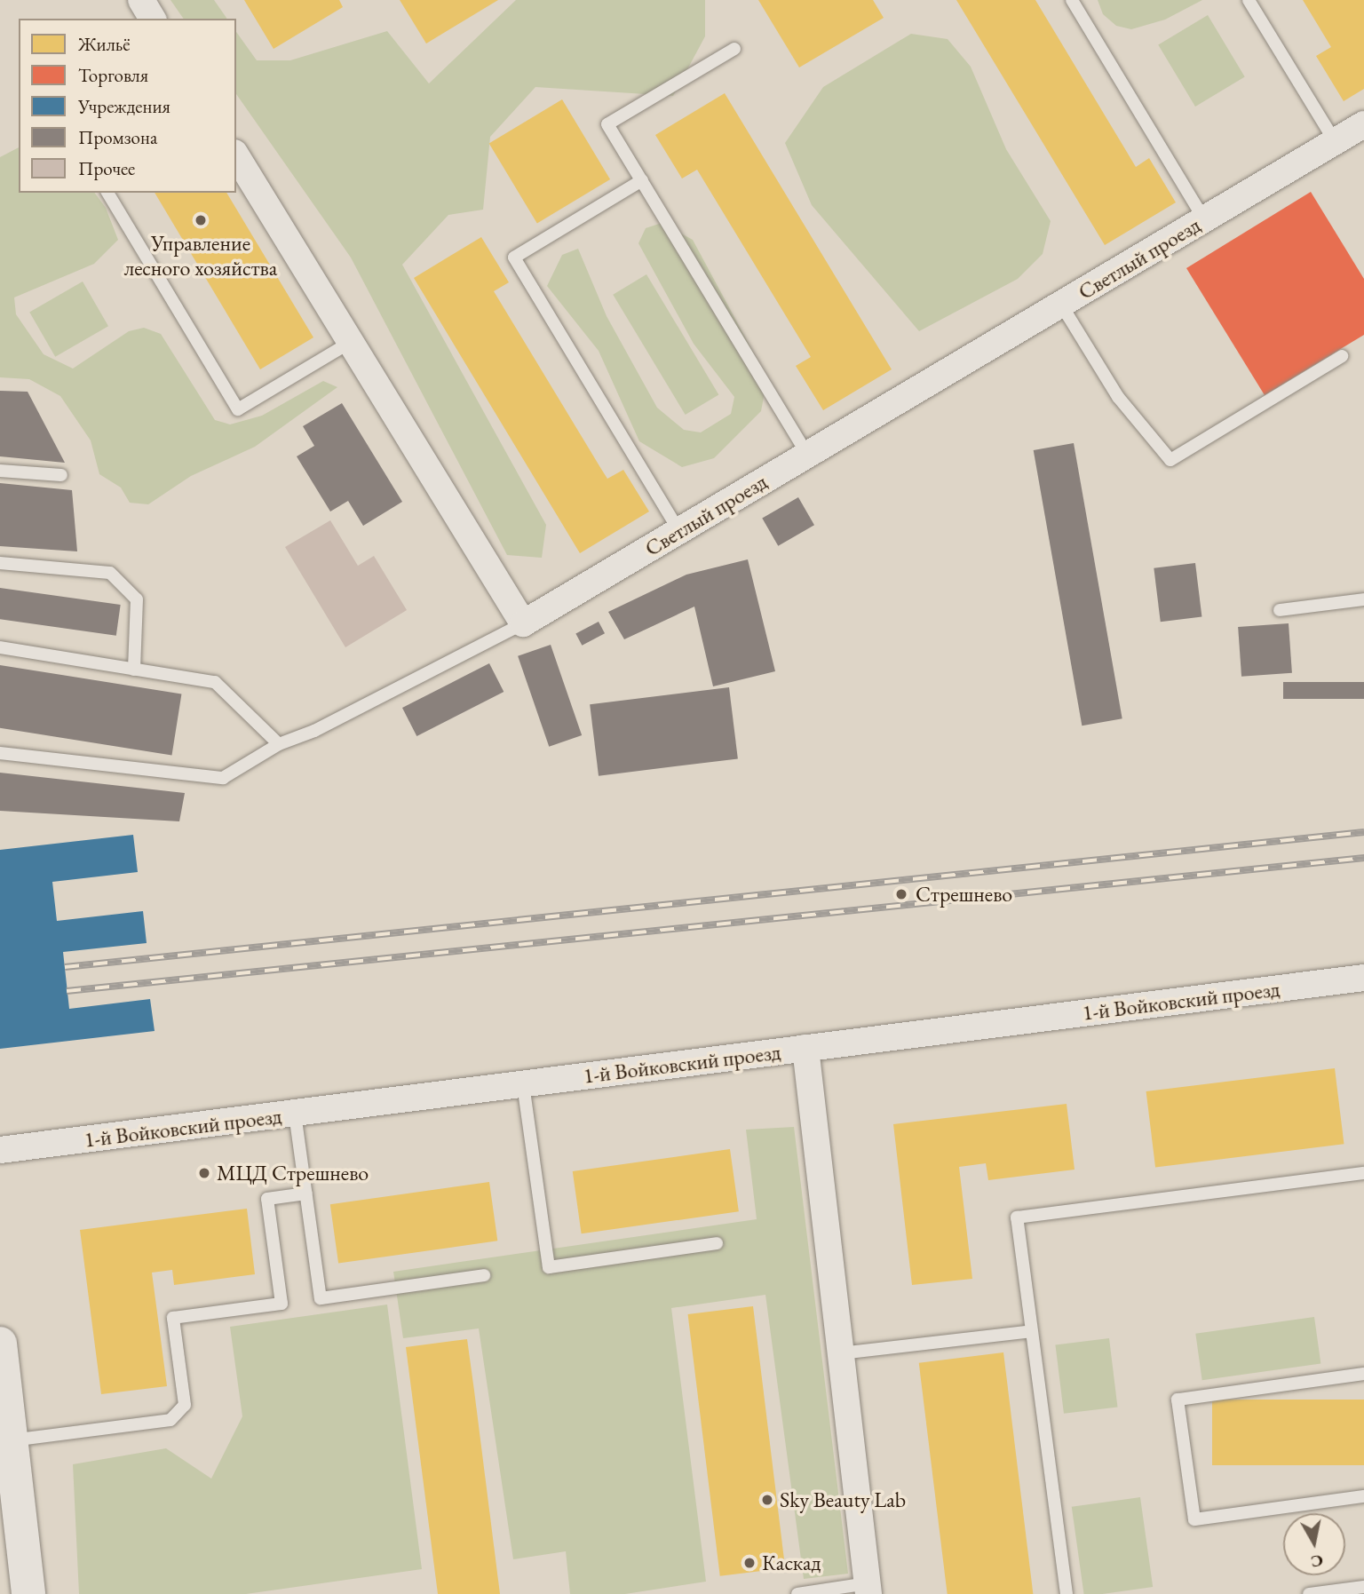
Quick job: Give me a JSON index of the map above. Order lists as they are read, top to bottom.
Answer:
{
  "streets": {
    "street": ["Светлый проезд", "1-й Войковский проезд"]
  },
  "places": [
    "Управление лесного хозяйства",
    "Стрешнево",
    "МЦД Стрешнево",
    "Sky Beauty Lab",
    "Каскад"
  ],
  "legend": [
    "Жильё",
    "Торговля",
    "Учреждения",
    "Промзона",
    "Прочее"
  ],
  "north": "bottom"
}
